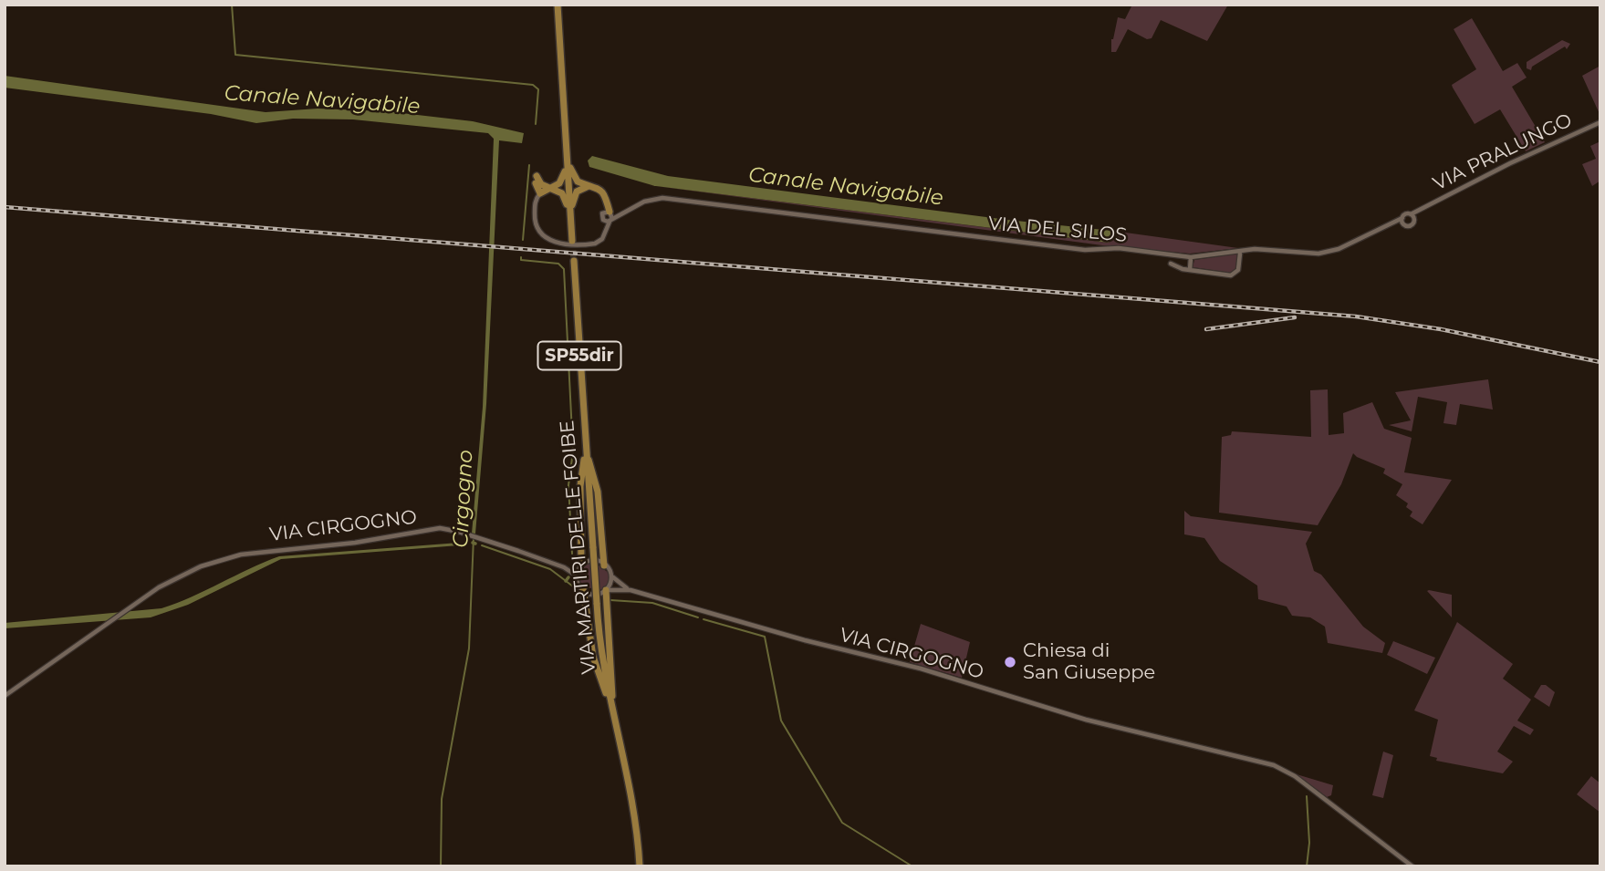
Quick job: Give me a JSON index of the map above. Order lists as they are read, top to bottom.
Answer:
{
  "streets": {
    "highway": ["SP55dir", "VIA MARTIRI DELLE FOIBE"],
    "street": ["VIA PRALUNGO", "VIA DEL SILOS", "VIA CIRGOGNO"]
  },
  "crossings": [
    ["VIA PRALUNGO", "VIA DEL SILOS"]
  ],
  "water": ["Canale Navigabile", "Cirgogno"],
  "places": ["Chiesa di San Giuseppe"]
}
